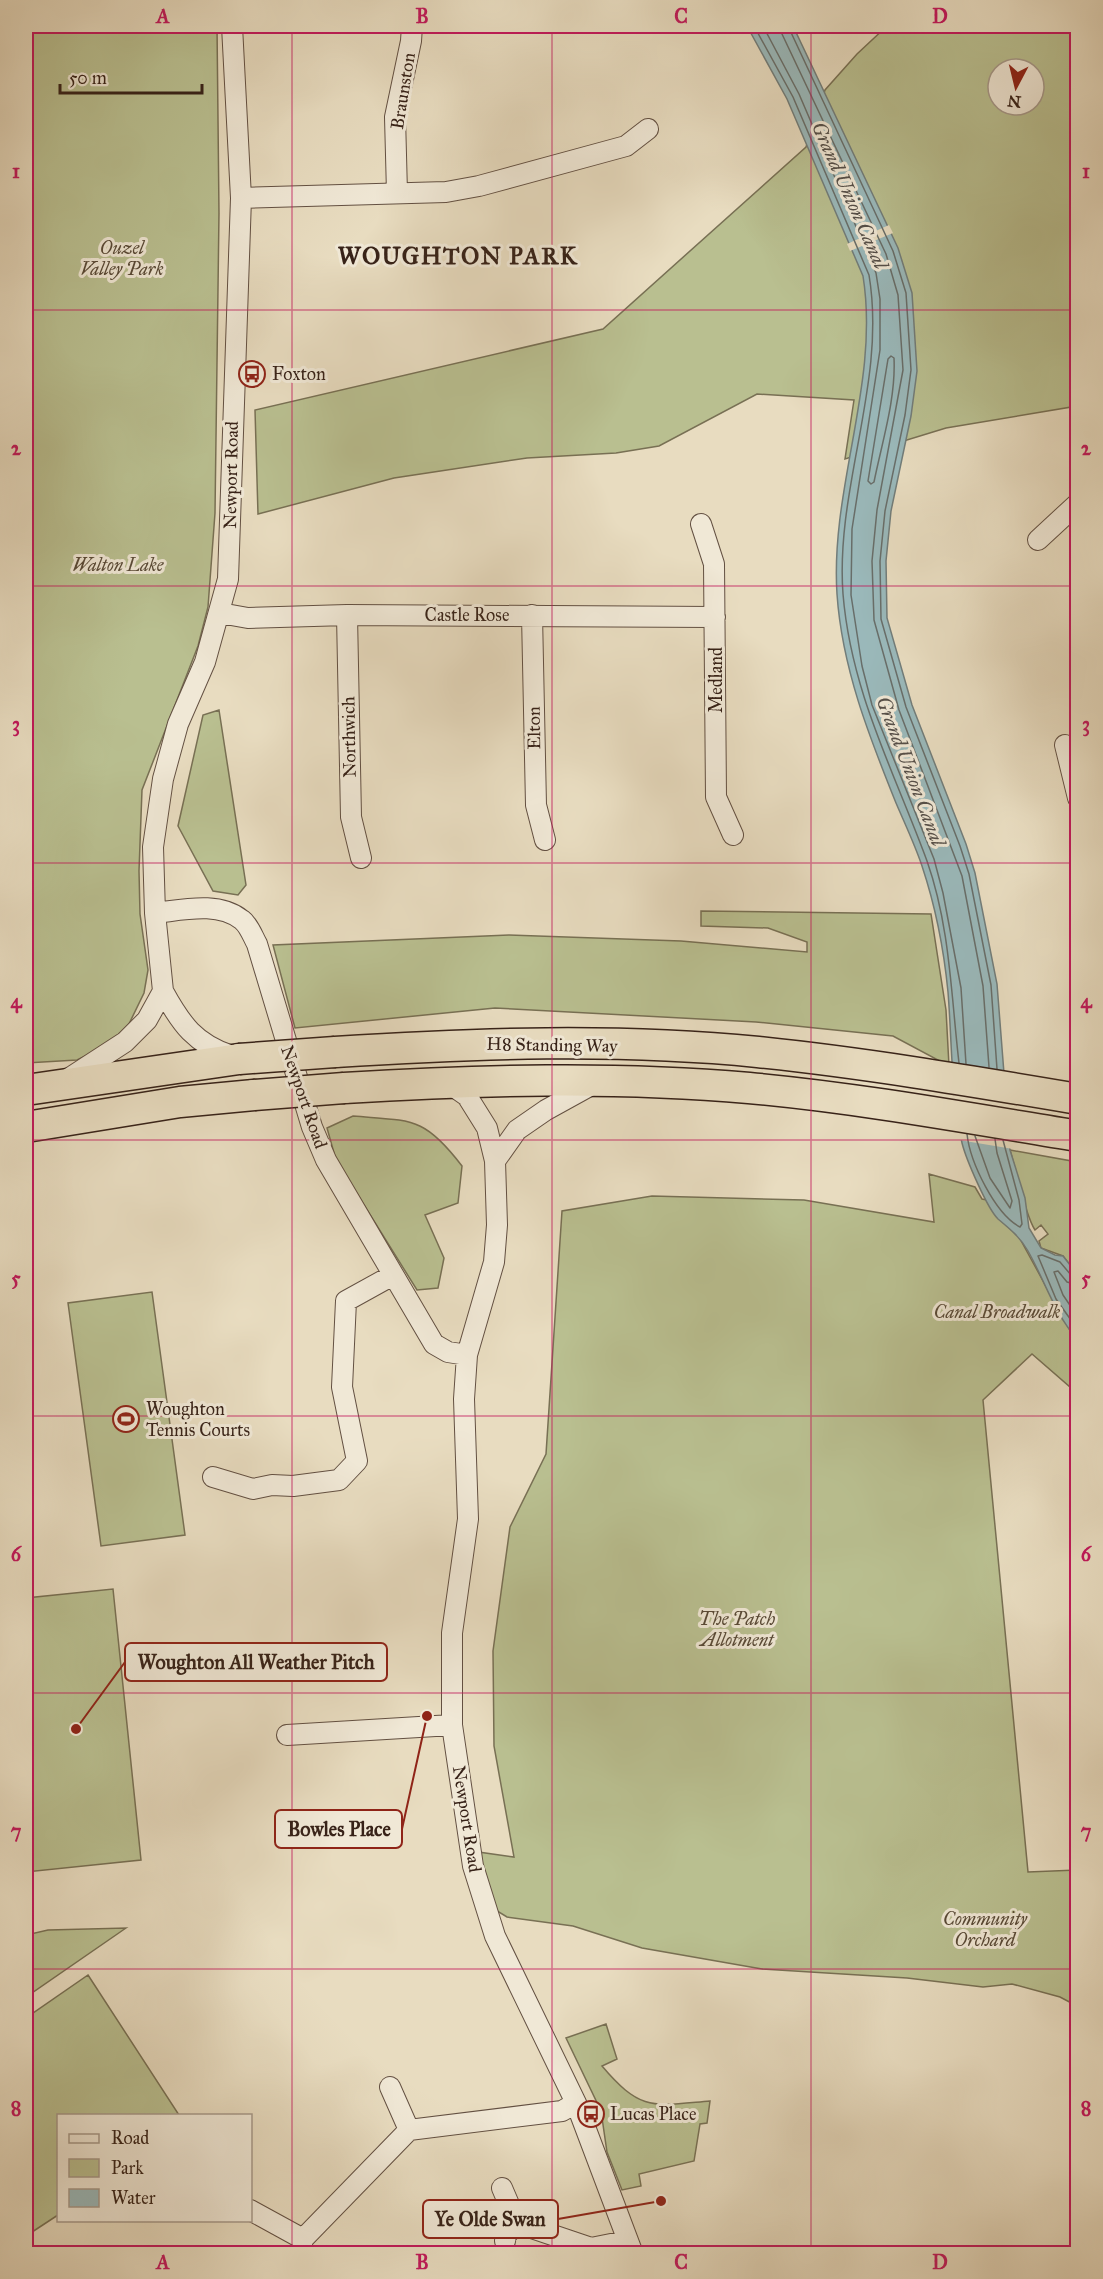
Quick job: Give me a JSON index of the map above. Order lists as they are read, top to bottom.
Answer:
{
  "streets": {
    "highway": ["H8 Standing Way"],
    "street": [
      "Braunston",
      "Newport Road",
      "Castle Rose",
      "Medland",
      "Elton",
      "Northwich"
    ]
  },
  "crossings": [
    ["Newport Road", "Castle Rose"],
    ["Newport Road", "H8 Standing Way"],
    ["Castle Rose", "Medland"],
    ["Castle Rose", "Elton"],
    ["Castle Rose", "Northwich"]
  ],
  "districts": ["WOUGHTON PARK"],
  "water": ["Grand Union Canal"],
  "parks": [
    "Ouzel Valley Park",
    "Walton Lake",
    "Canal Broadwalk",
    "The Patch Allotment",
    "Community Orchard"
  ],
  "places": {
    "bus stop": ["Foxton", "Lucas Place"],
    "sports": ["Woughton Tennis Courts"],
    "other": ["Bowles Place", "Woughton All Weather Pitch", "Ye Olde Swan"]
  },
  "legend": ["Road", "Park", "Water"],
  "scale_bar": "50 m",
  "north": "bottom",
  "grid": {
    "columns": [
      "A",
      "B",
      "C",
      "D"
    ],
    "rows": [
      "1",
      "2",
      "3",
      "4",
      "5",
      "6",
      "7",
      "8"
    ]
  }
}
